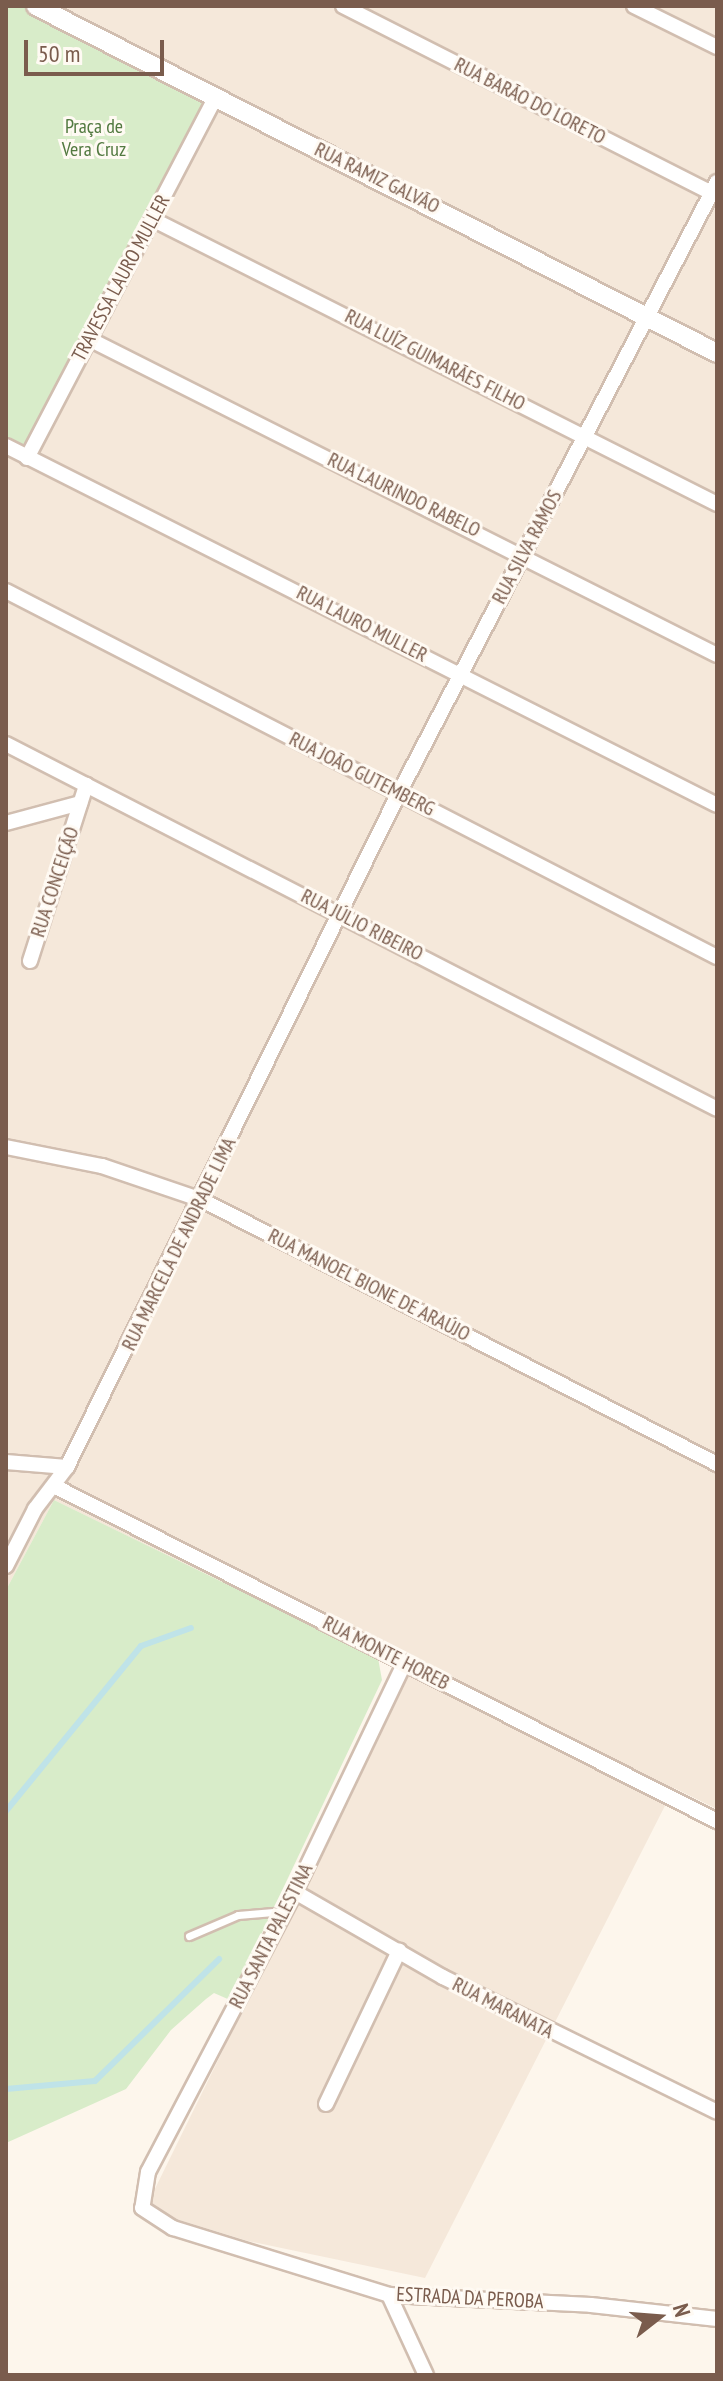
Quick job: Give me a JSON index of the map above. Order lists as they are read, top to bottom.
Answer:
{
  "streets": {
    "street": [
      "RUA BARÃO DO LORETO",
      "RUA RAMIZ GALVÃO",
      "TRAVESSA LAURO MULLER",
      "RUA LUÍZ GUIMARÃES FILHO",
      "RUA LAURINDO RABELO",
      "RUA SILVA RAMOS",
      "RUA LAURO MULLER",
      "RUA JOÃO GUTEMBERG",
      "RUA CONCEIÇÃO",
      "RUA JÚLIO RIBEIRO",
      "RUA MARCELA DE ANDRADE LIMA",
      "RUA MANOEL BIONE DE ARAÚJO",
      "RUA MONTE HOREB",
      "RUA SANTA PALESTINA",
      "RUA MARANATA",
      "ESTRADA DA PEROBA"
    ]
  },
  "crossings": [
    ["RUA BARÃO DO LORETO", "RUA SILVA RAMOS"],
    ["RUA RAMIZ GALVÃO", "TRAVESSA LAURO MULLER"],
    ["RUA RAMIZ GALVÃO", "RUA SILVA RAMOS"],
    ["TRAVESSA LAURO MULLER", "RUA LUÍZ GUIMARÃES FILHO"],
    ["TRAVESSA LAURO MULLER", "RUA LAURINDO RABELO"],
    ["TRAVESSA LAURO MULLER", "RUA LAURO MULLER"],
    ["RUA LUÍZ GUIMARÃES FILHO", "RUA SILVA RAMOS"],
    ["RUA LAURINDO RABELO", "RUA SILVA RAMOS"],
    ["RUA SILVA RAMOS", "RUA LAURO MULLER"],
    ["RUA SILVA RAMOS", "RUA JOÃO GUTEMBERG"],
    ["RUA SILVA RAMOS", "RUA JÚLIO RIBEIRO"],
    ["RUA SILVA RAMOS", "RUA MARCELA DE ANDRADE LIMA"],
    ["RUA CONCEIÇÃO", "RUA JÚLIO RIBEIRO"],
    ["RUA JÚLIO RIBEIRO", "RUA MARCELA DE ANDRADE LIMA"],
    ["RUA MARCELA DE ANDRADE LIMA", "RUA MANOEL BIONE DE ARAÚJO"],
    ["RUA MARCELA DE ANDRADE LIMA", "RUA MONTE HOREB"],
    ["RUA MONTE HOREB", "RUA SANTA PALESTINA"],
    ["RUA SANTA PALESTINA", "RUA MARANATA"],
    ["RUA SANTA PALESTINA", "ESTRADA DA PEROBA"]
  ],
  "parks": ["Praça de Vera Cruz"],
  "scale_bar": "50 m",
  "north": "right"
}
